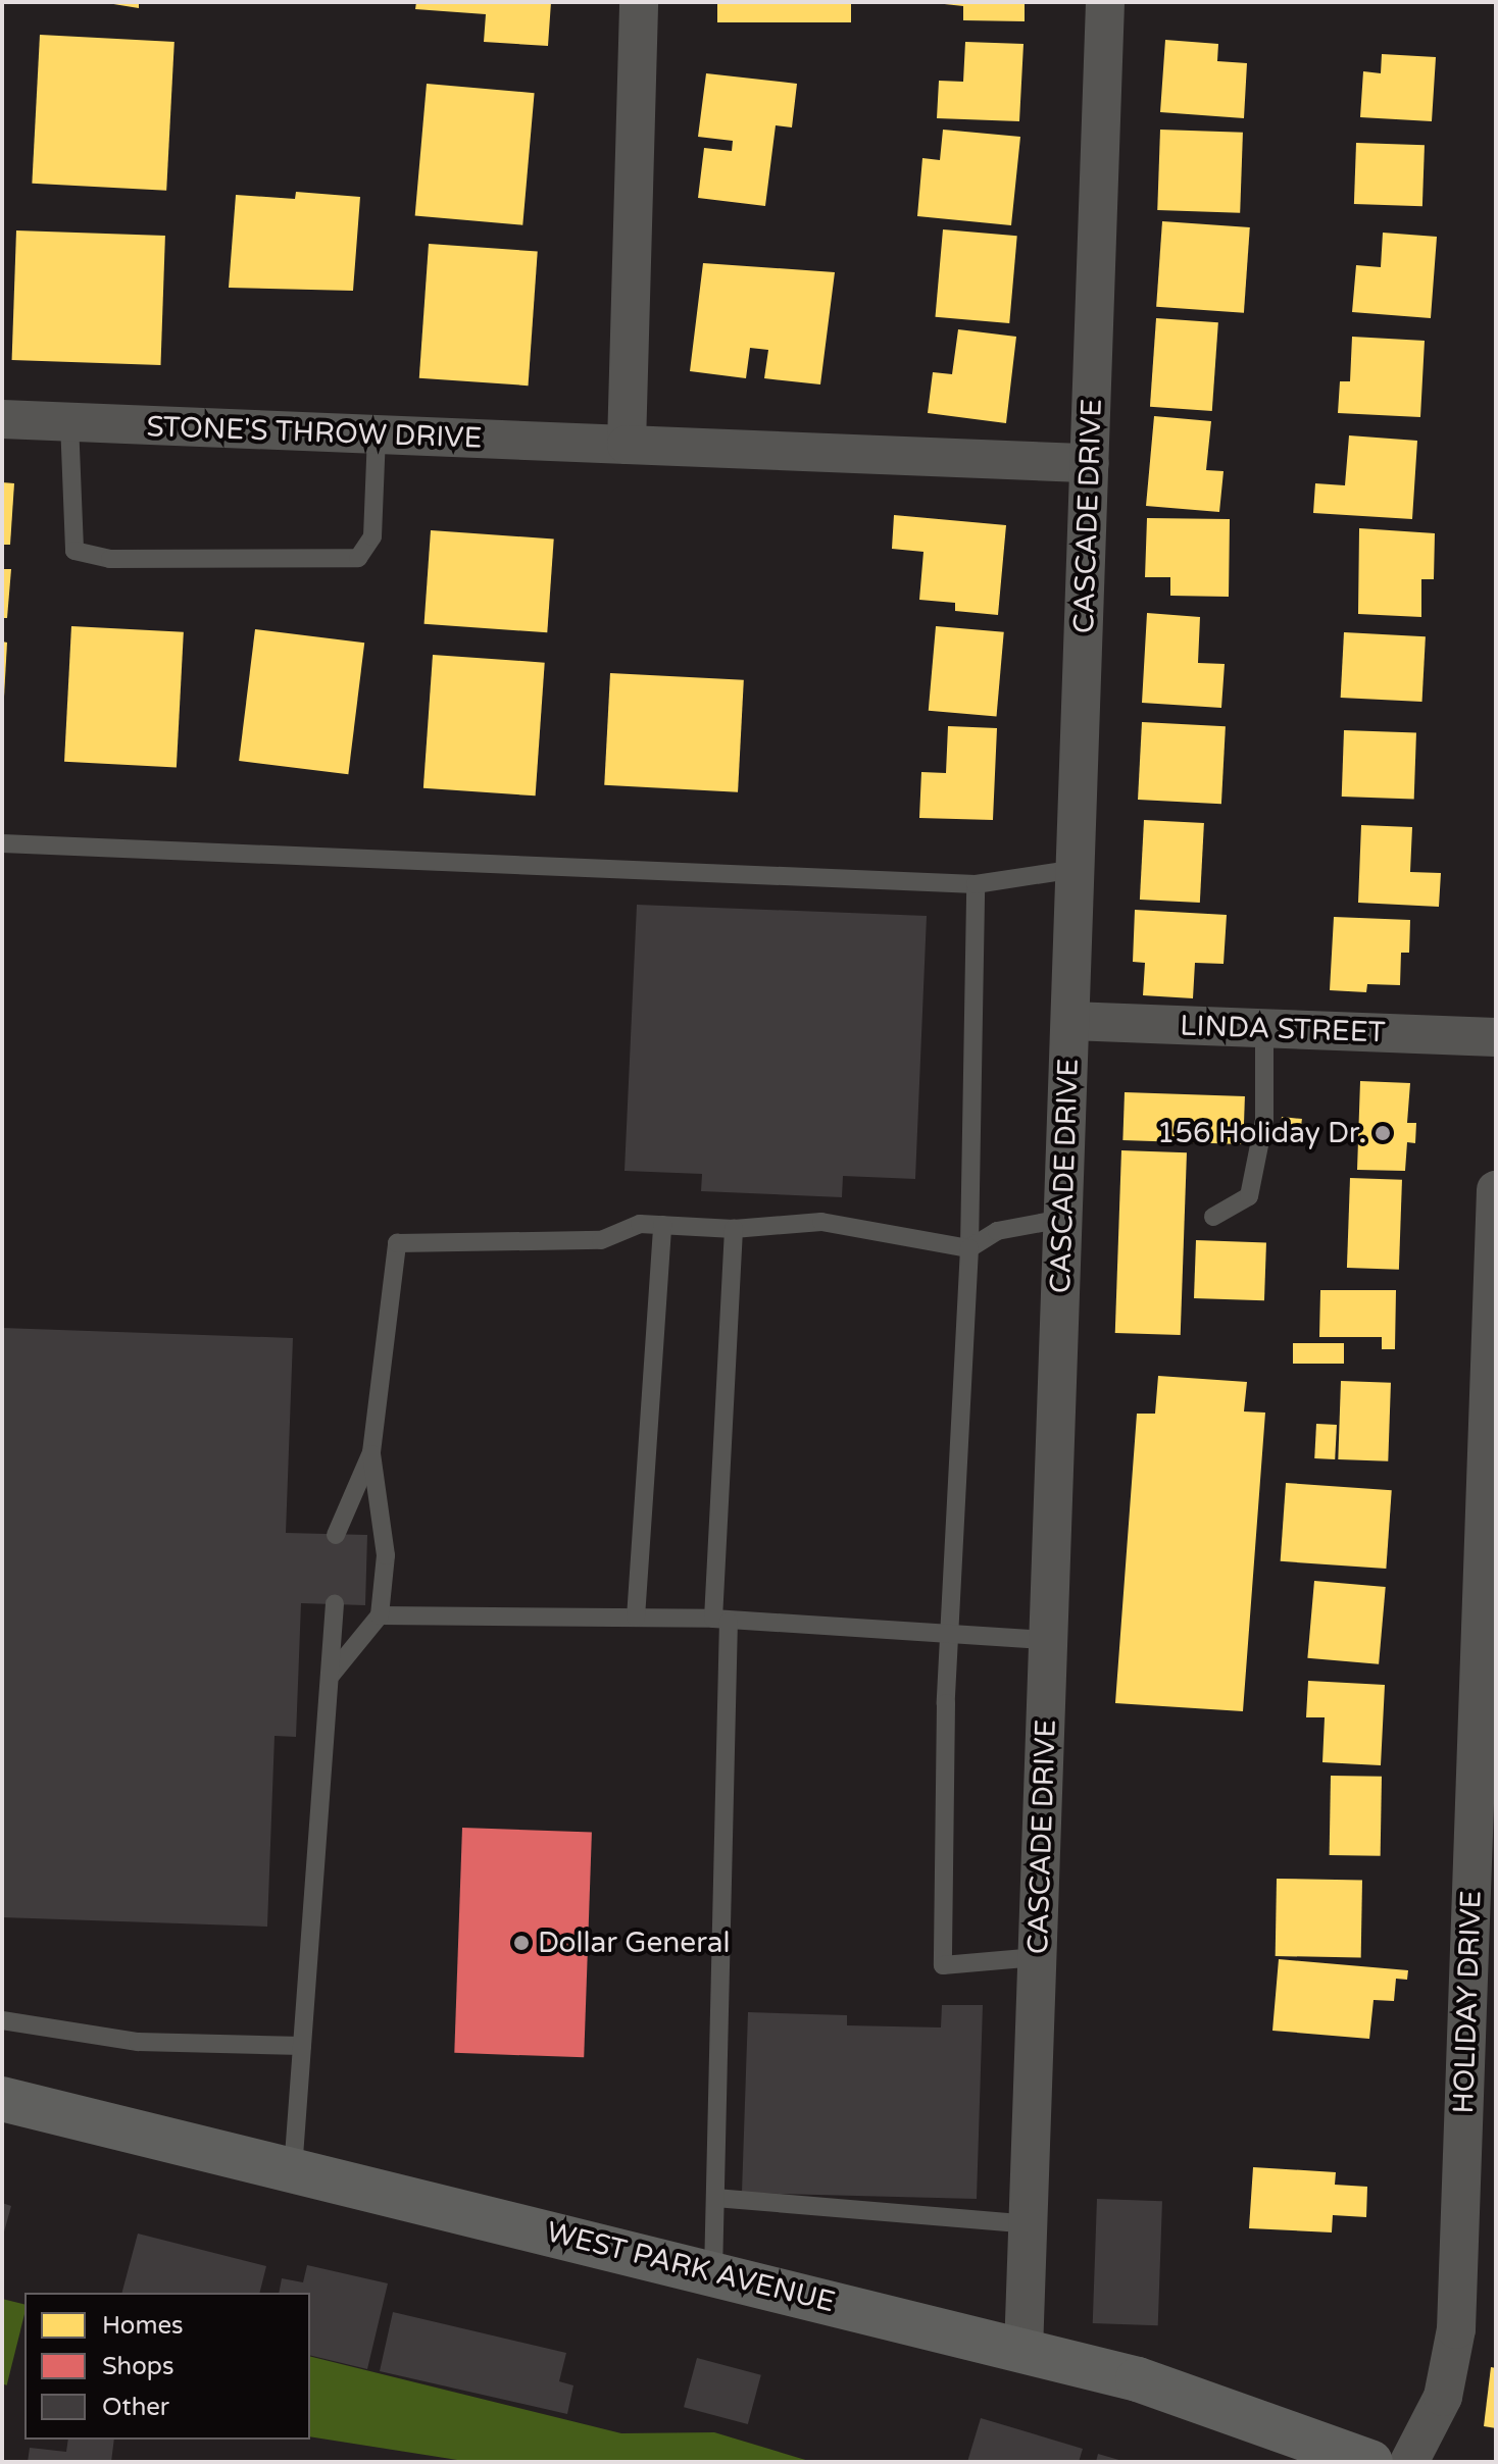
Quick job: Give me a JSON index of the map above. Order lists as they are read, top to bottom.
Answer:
{
  "streets": {
    "main road": ["WEST PARK AVENUE"],
    "street": [
      "STONE'S THROW DRIVE",
      "CASCADE DRIVE",
      "LINDA STREET",
      "HOLIDAY DRIVE"
    ]
  },
  "crossings": [
    ["STONE'S THROW DRIVE", "CASCADE DRIVE"],
    ["CASCADE DRIVE", "LINDA STREET"],
    ["CASCADE DRIVE", "WEST PARK AVENUE"]
  ],
  "places": ["156 Holiday Dr.", "Dollar General"],
  "legend": ["Homes", "Shops", "Other"]
}
